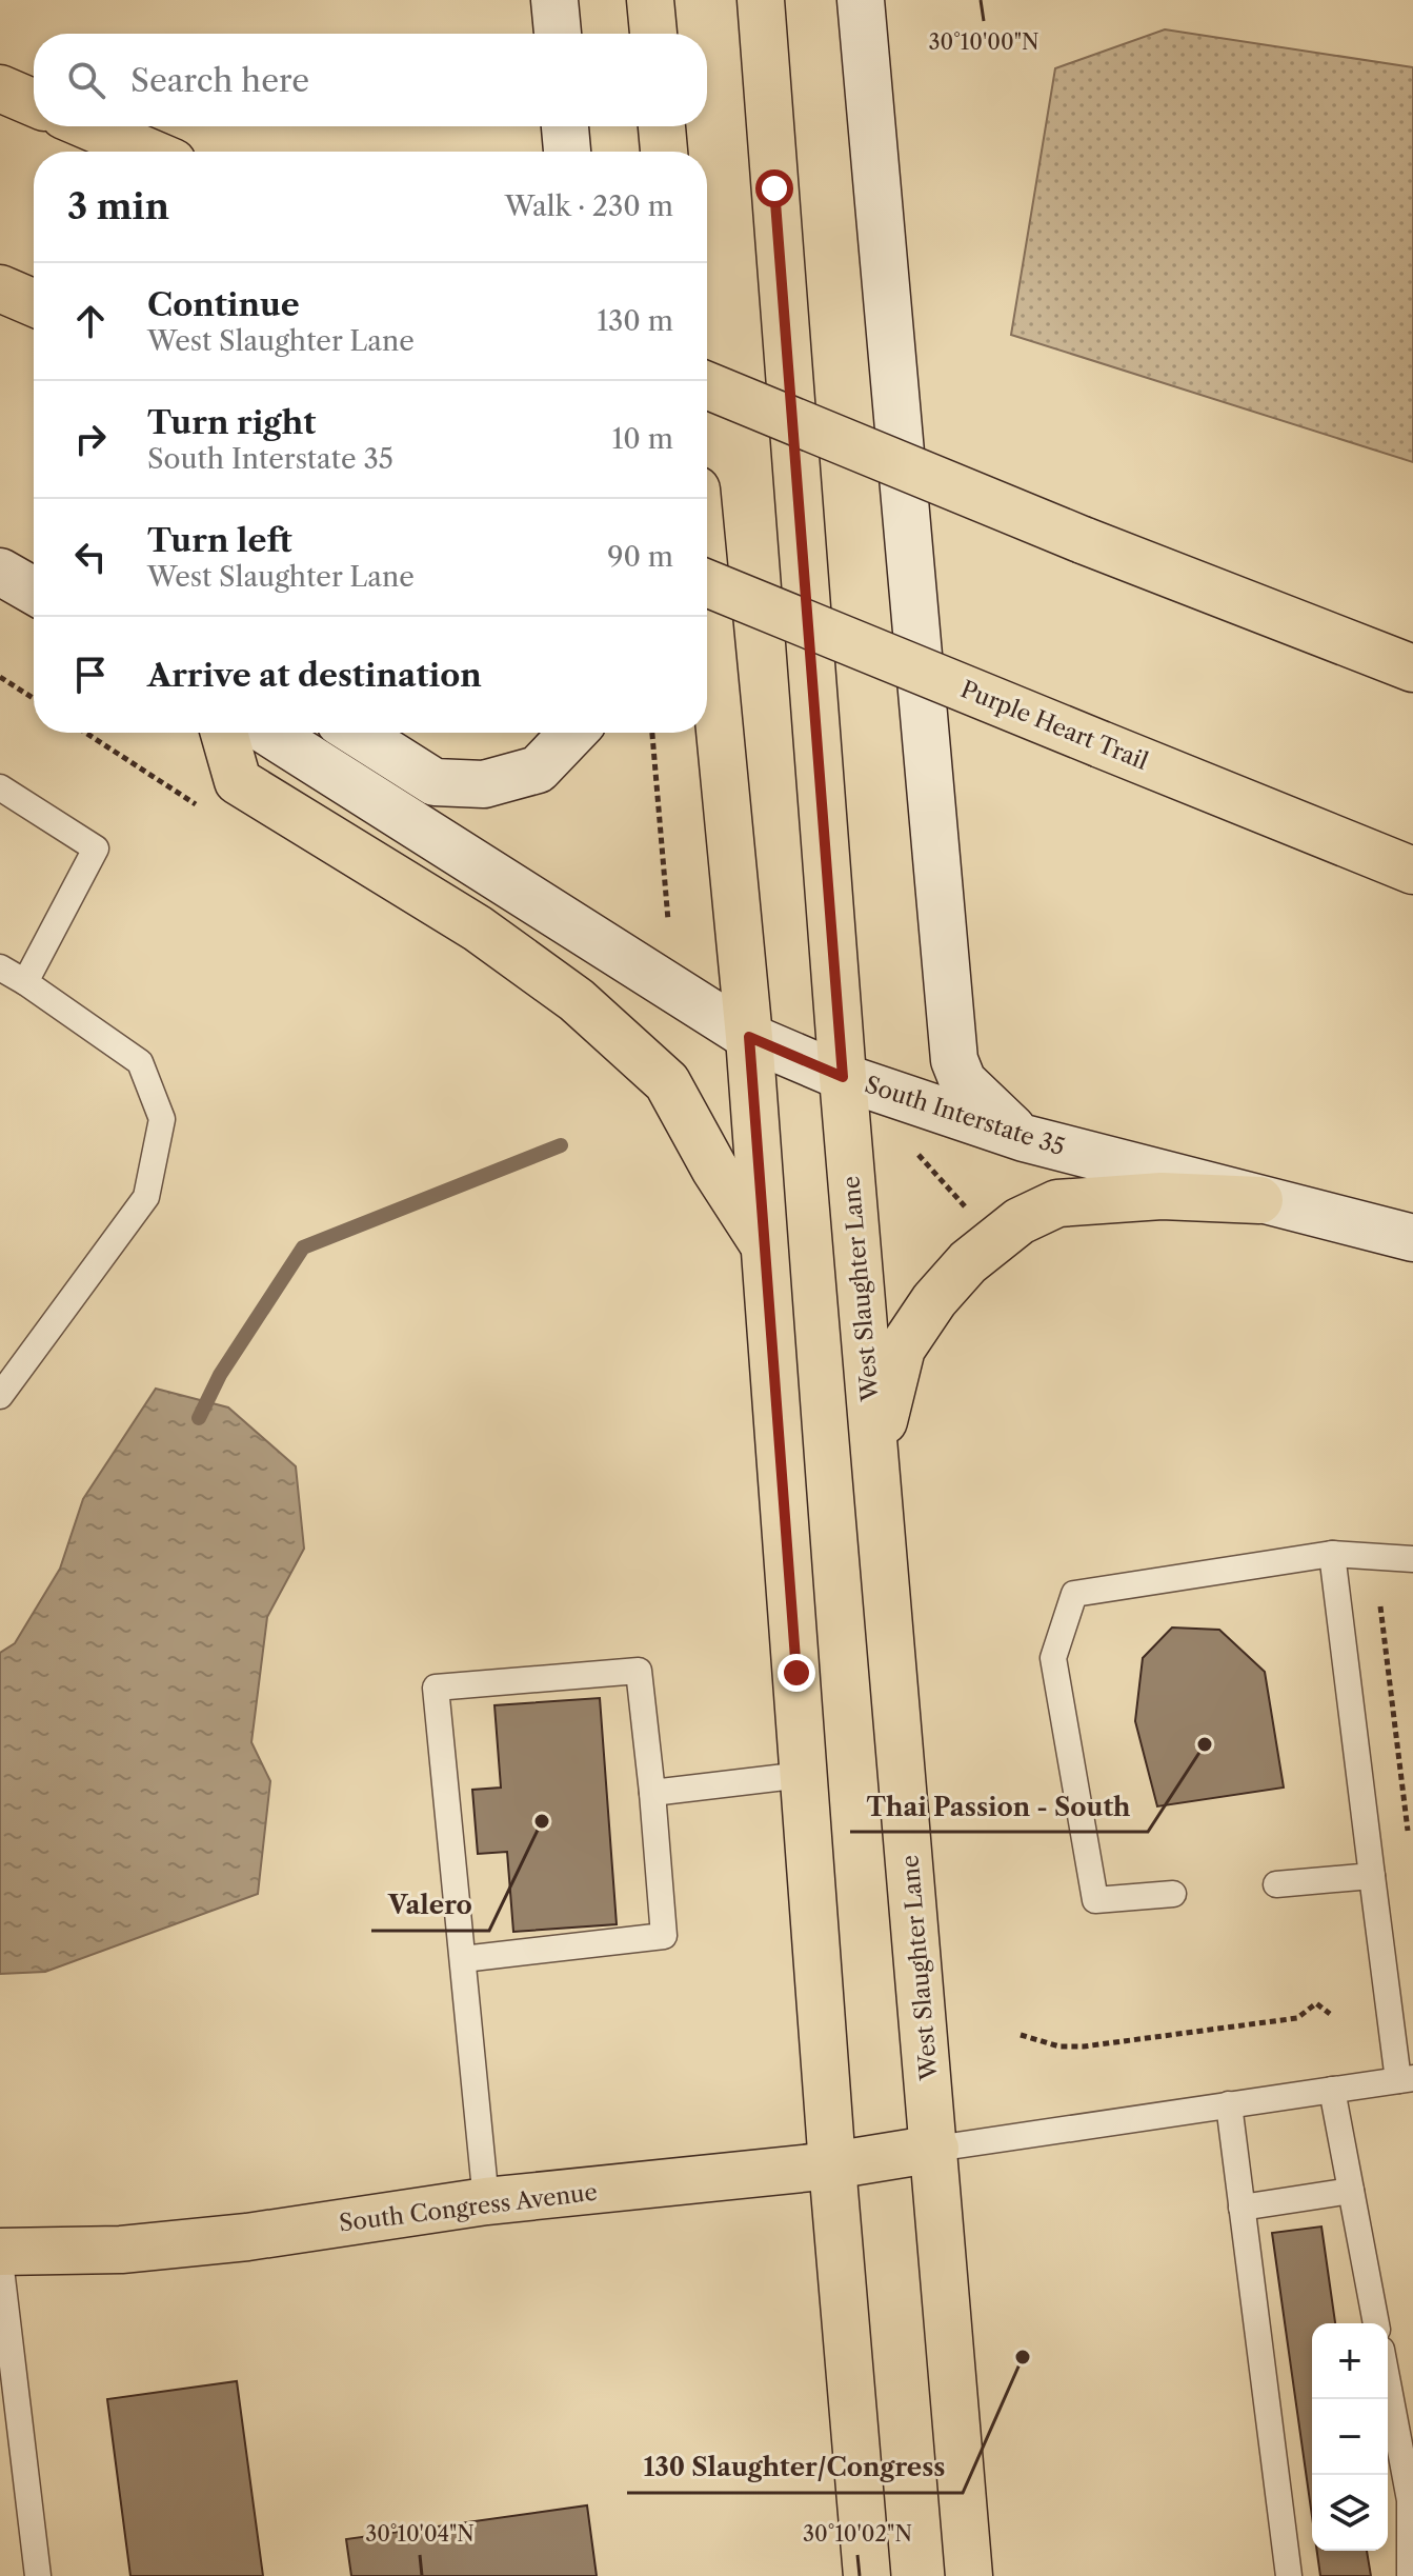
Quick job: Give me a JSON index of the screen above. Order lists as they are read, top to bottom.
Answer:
{
  "streets": {
    "main road": [
      "Purple Heart Trail",
      "South Interstate 35",
      "West Slaughter Lane",
      "South Congress Avenue"
    ]
  },
  "crossings": [
    ["South Interstate 35", "West Slaughter Lane"],
    ["West Slaughter Lane", "South Congress Avenue"]
  ],
  "places": ["Thai Passion - South", "Valero", "130 Slaughter/Congress"],
  "page": {
    "search": "Search here",
    "heading": ["3 min", "Walk · 230 m"],
    "list": [
      ["Continue", "West Slaughter Lane", "130 m"],
      ["Turn right", "South Interstate 35", "10 m"],
      ["Turn left", "West Slaughter Lane", "90 m"],
      "Arrive at destination"
    ],
    "map_buttons": ["+", "−"]
  },
  "coordinates": ["30°10'00\"N", "30°10'04\"N", "30°10'02\"N"]
}
